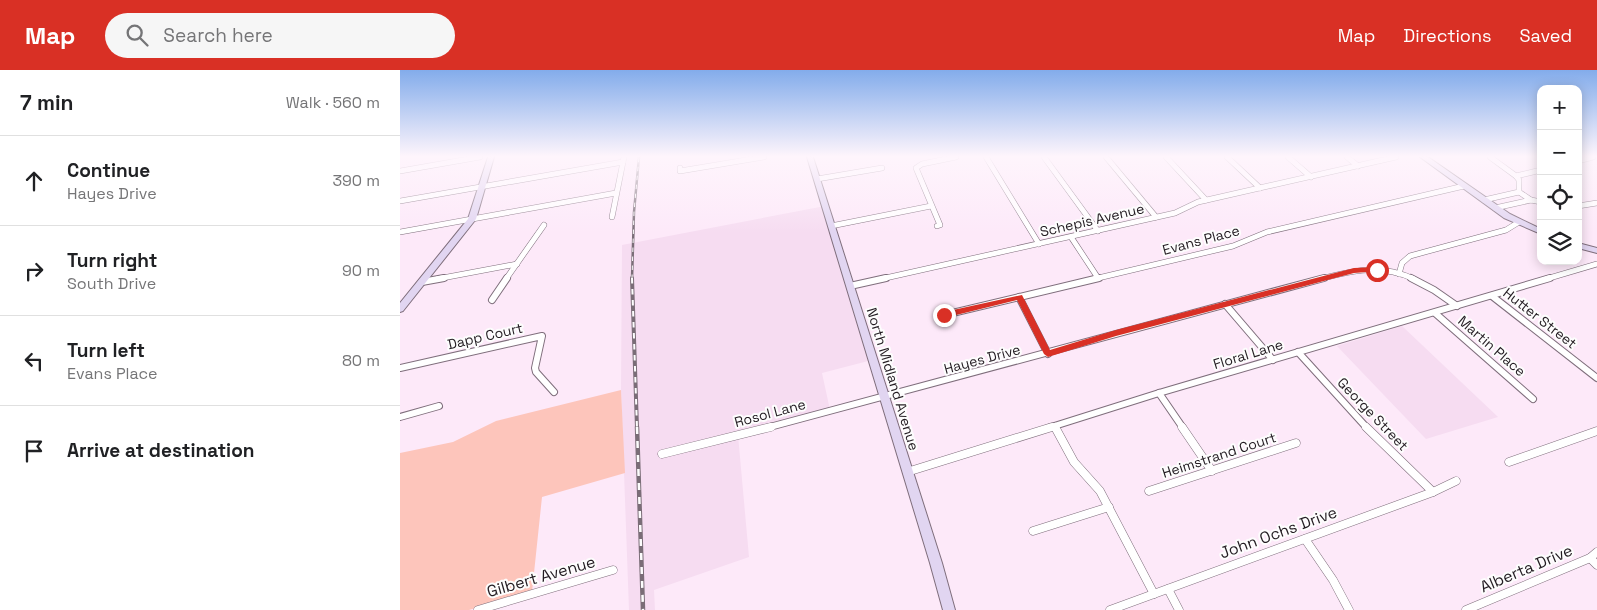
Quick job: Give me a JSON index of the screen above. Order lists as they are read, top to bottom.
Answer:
{
  "streets": {
    "street": [
      "Schepis Avenue",
      "Evans Place",
      "Hutter Street",
      "Dapp Court",
      "Martin Place",
      "Floral Lane",
      "Hayes Drive",
      "North Midland Avenue",
      "Rosol Lane",
      "George Street",
      "Heimstrand Court",
      "John Ochs Drive",
      "Alberta Drive",
      "Gilbert Avenue"
    ]
  },
  "crossings": [
    ["Schepis Avenue", "North Midland Avenue"],
    ["Hutter Street", "Floral Lane"],
    ["Martin Place", "Floral Lane"],
    ["Floral Lane", "Hayes Drive"],
    ["Floral Lane", "North Midland Avenue"],
    ["Floral Lane", "George Street"],
    ["Hayes Drive", "North Midland Avenue"],
    ["Hayes Drive", "Rosol Lane"],
    ["North Midland Avenue", "Rosol Lane"],
    ["George Street", "John Ochs Drive"]
  ],
  "page": {
    "header": "Map",
    "search": "Search here",
    "nav": ["Map", "Directions", "Saved"],
    "heading": ["7 min", "Walk · 560 m"],
    "map_buttons": ["+", "−"],
    "list": [
      ["Continue", "Hayes Drive", "390 m"],
      ["Turn right", "South Drive", "90 m"],
      ["Turn left", "Evans Place", "80 m"],
      "Arrive at destination"
    ]
  }
}
